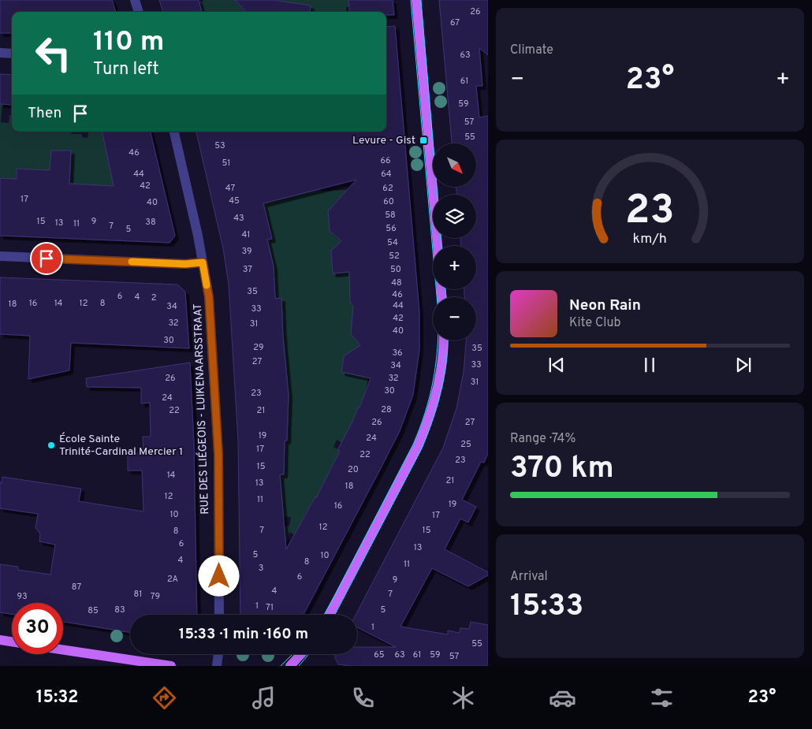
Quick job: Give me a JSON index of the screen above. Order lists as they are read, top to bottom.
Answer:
{
  "streets": {
    "street": ["RUE DES LIÉGEOIS - LUIKENAARSSTRAAT"]
  },
  "places": {
    "transit": ["Levure - Gist"],
    "other": ["École Sainte Trinité-Cardinal Mercier 1"]
  },
  "house_numbers": [
    "26",
    "67",
    "63",
    "61",
    "59",
    "57",
    "55",
    "53",
    "46",
    "66",
    "51",
    "44",
    "64",
    "42",
    "47",
    "62",
    "17",
    "45",
    "60",
    "40",
    "58",
    "43",
    "15",
    "9",
    "38",
    "13",
    "11",
    "7",
    "56",
    "5",
    "41",
    "54",
    "39",
    "52",
    "37",
    "50",
    "48",
    "35",
    "46",
    "6",
    "4",
    "2",
    "16",
    "14",
    "12",
    "8",
    "18",
    "44",
    "34",
    "33",
    "42",
    "32",
    "31",
    "40",
    "30",
    "29",
    "35",
    "36",
    "27",
    "33",
    "34",
    "26",
    "32",
    "31",
    "30",
    "23",
    "24",
    "28",
    "22",
    "21",
    "26",
    "27",
    "19",
    "24",
    "25",
    "17",
    "22",
    "23",
    "15",
    "20",
    "14",
    "21",
    "13",
    "18",
    "12",
    "11",
    "19",
    "16",
    "10",
    "17",
    "12",
    "7",
    "15",
    "8",
    "6",
    "13",
    "5",
    "10",
    "4",
    "8",
    "11",
    "3",
    "6",
    "2A",
    "9",
    "87",
    "4",
    "81",
    "7",
    "93",
    "79",
    "1",
    "71",
    "83",
    "5",
    "85",
    "1",
    "55",
    "65",
    "63",
    "61",
    "59",
    "57"
  ],
  "north": "bottom right",
  "page": {
    "tile": [
      "Climate",
      ["Range · 74%", "370 km"],
      ["Arrival", "15:33"]
    ],
    "turn": ["110 m", "Turn left"],
    "heat": ["−", "23°", "+"],
    "then": "Then",
    "map_buttons": ["+", "−"],
    "song": ["Neon Rain", "Kite Club"],
    "limit": "30",
    "trip": "15:33 · 1 min · 160 m",
    "tabs": ["15:32", "23°"],
    "gauge": ["23", "km/h"]
  }
}
